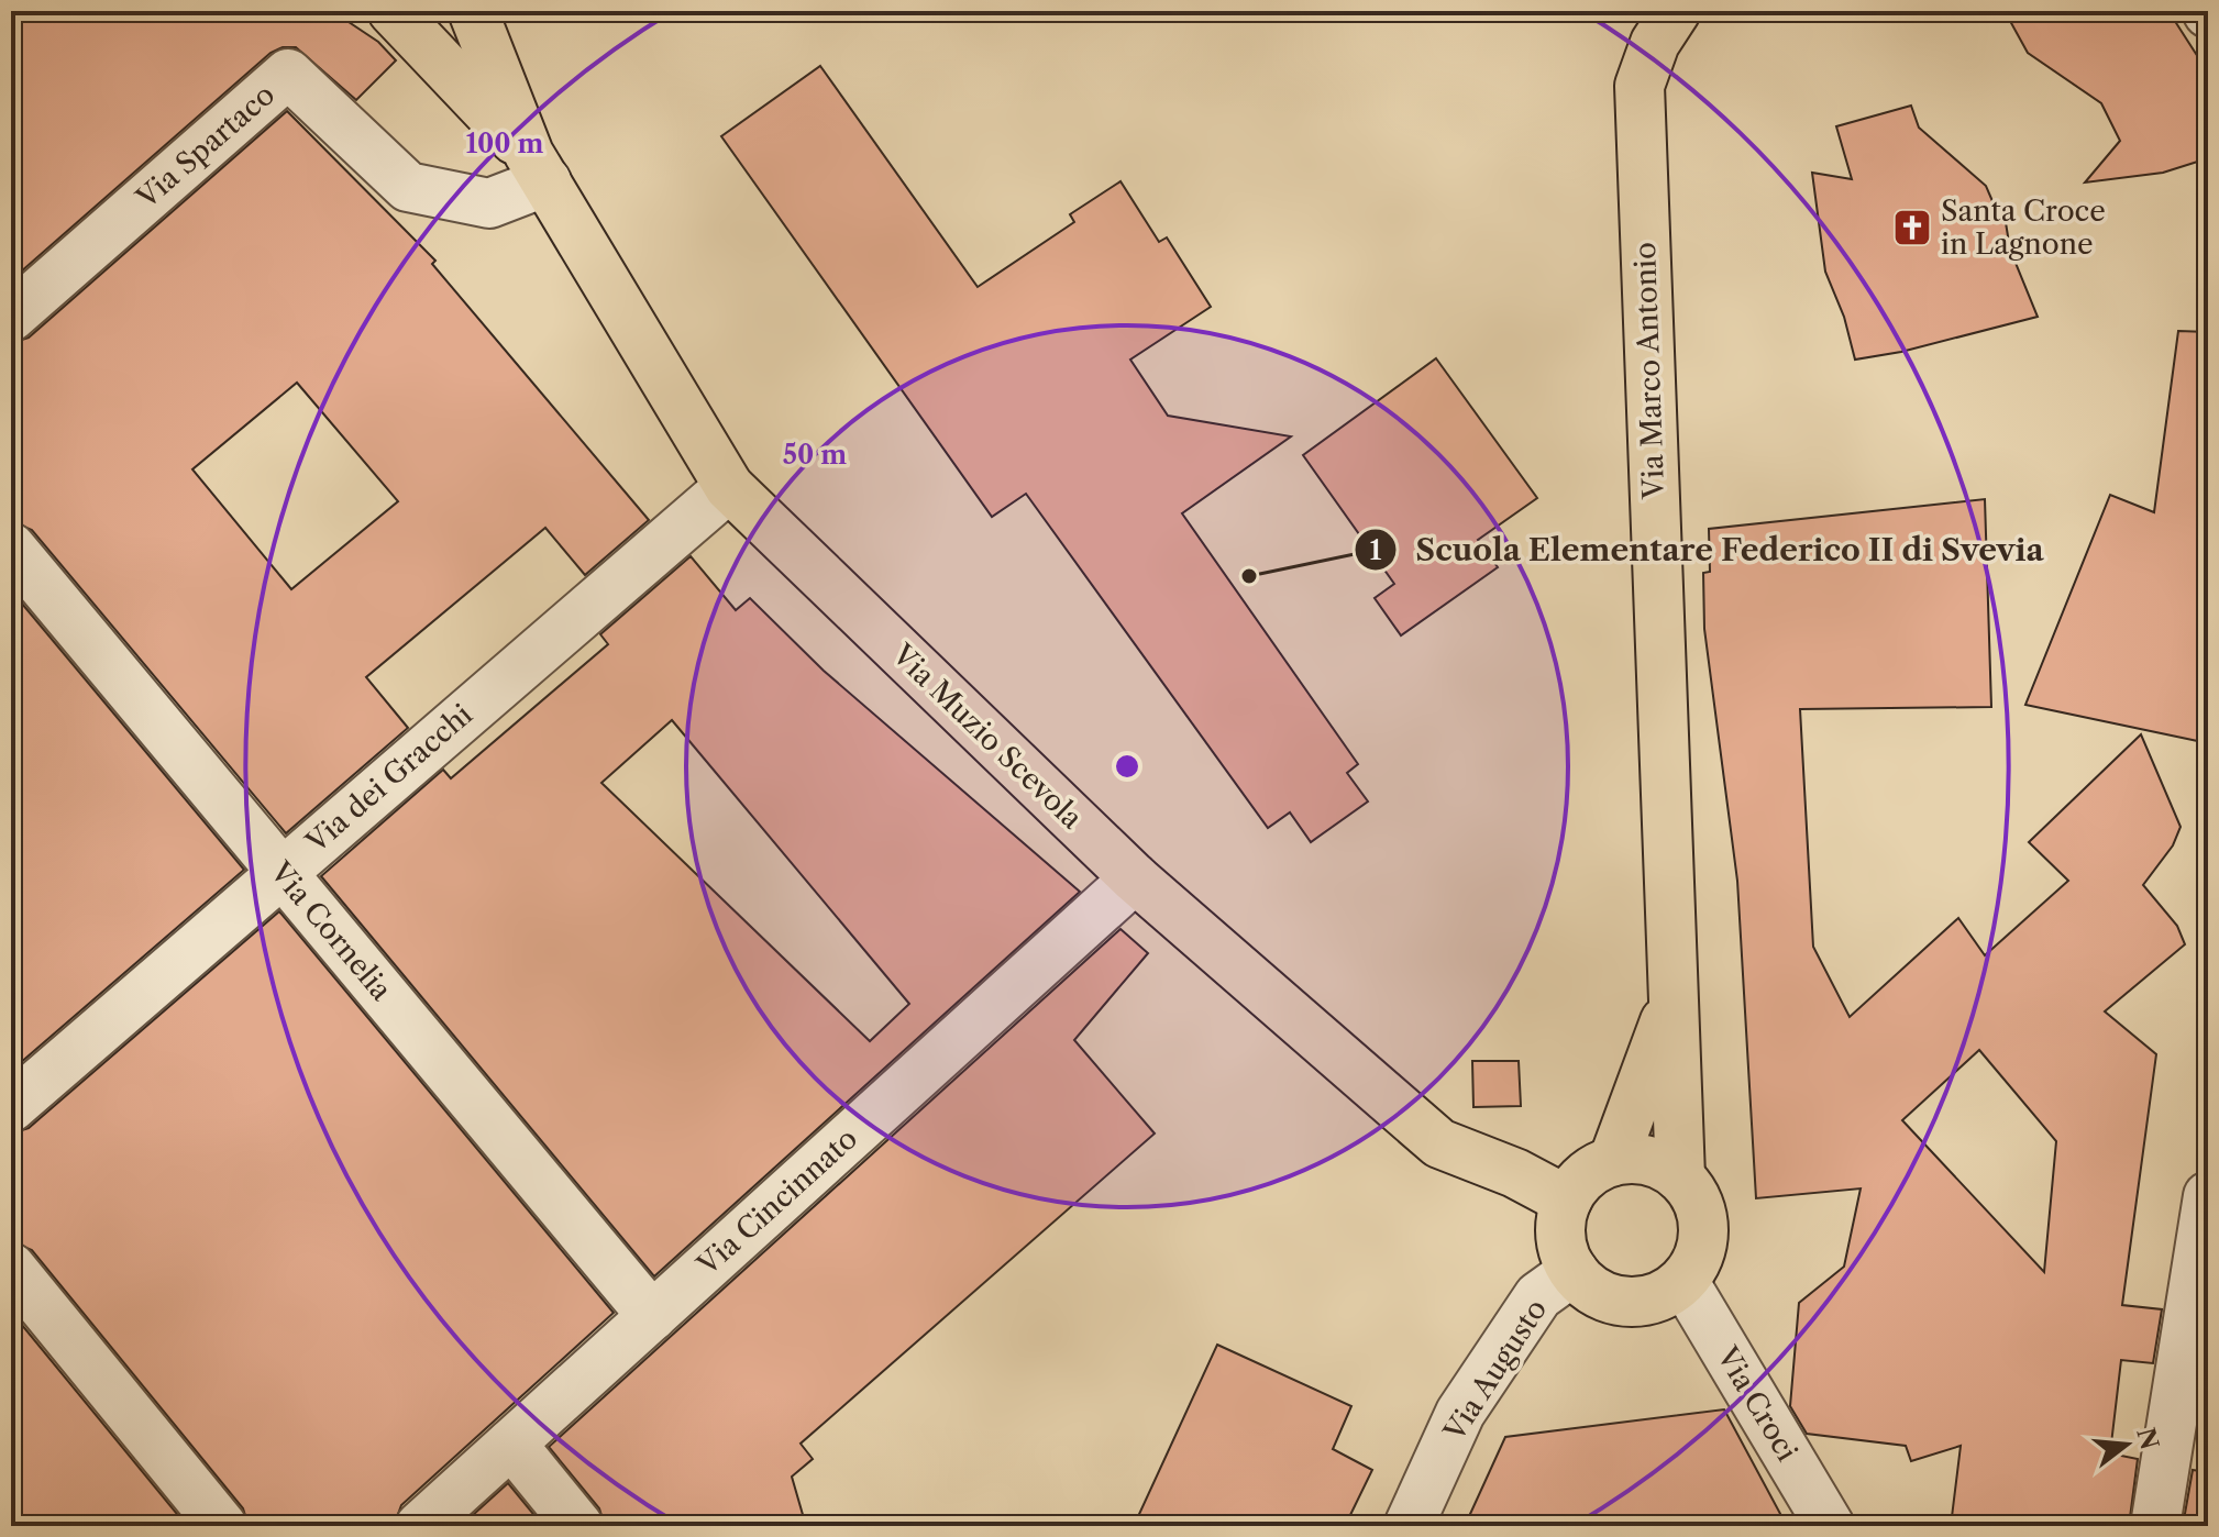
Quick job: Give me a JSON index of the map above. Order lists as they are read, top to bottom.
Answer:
{
  "streets": {
    "main road": ["Via Marco Antonio", "Via Muzio Scevola"],
    "street": [
      "Via Spartaco",
      "Via dei Gracchi",
      "Via Cornelia",
      "Via Cincinnato",
      "Via Augusto",
      "Via Croci"
    ]
  },
  "crossings": [
    ["Via Spartaco", "Via Muzio Scevola"],
    ["Via Marco Antonio", "Via Muzio Scevola"],
    ["Via Marco Antonio", "Via Augusto"],
    ["Via Marco Antonio", "Via Croci"],
    ["Via Muzio Scevola", "Via dei Gracchi"],
    ["Via Muzio Scevola", "Via Cincinnato"],
    ["Via Muzio Scevola", "Via Augusto"],
    ["Via Muzio Scevola", "Via Croci"],
    ["Via dei Gracchi", "Via Cornelia"],
    ["Via Cornelia", "Via Cincinnato"],
    ["Via Augusto", "Via Croci"]
  ],
  "places": {
    "church": ["Santa Croce in Lagnone"],
    "other": ["Scuola Elementare Federico II di Svevia"]
  },
  "north": "right",
  "rings": ["100 m", "50 m"]
}
